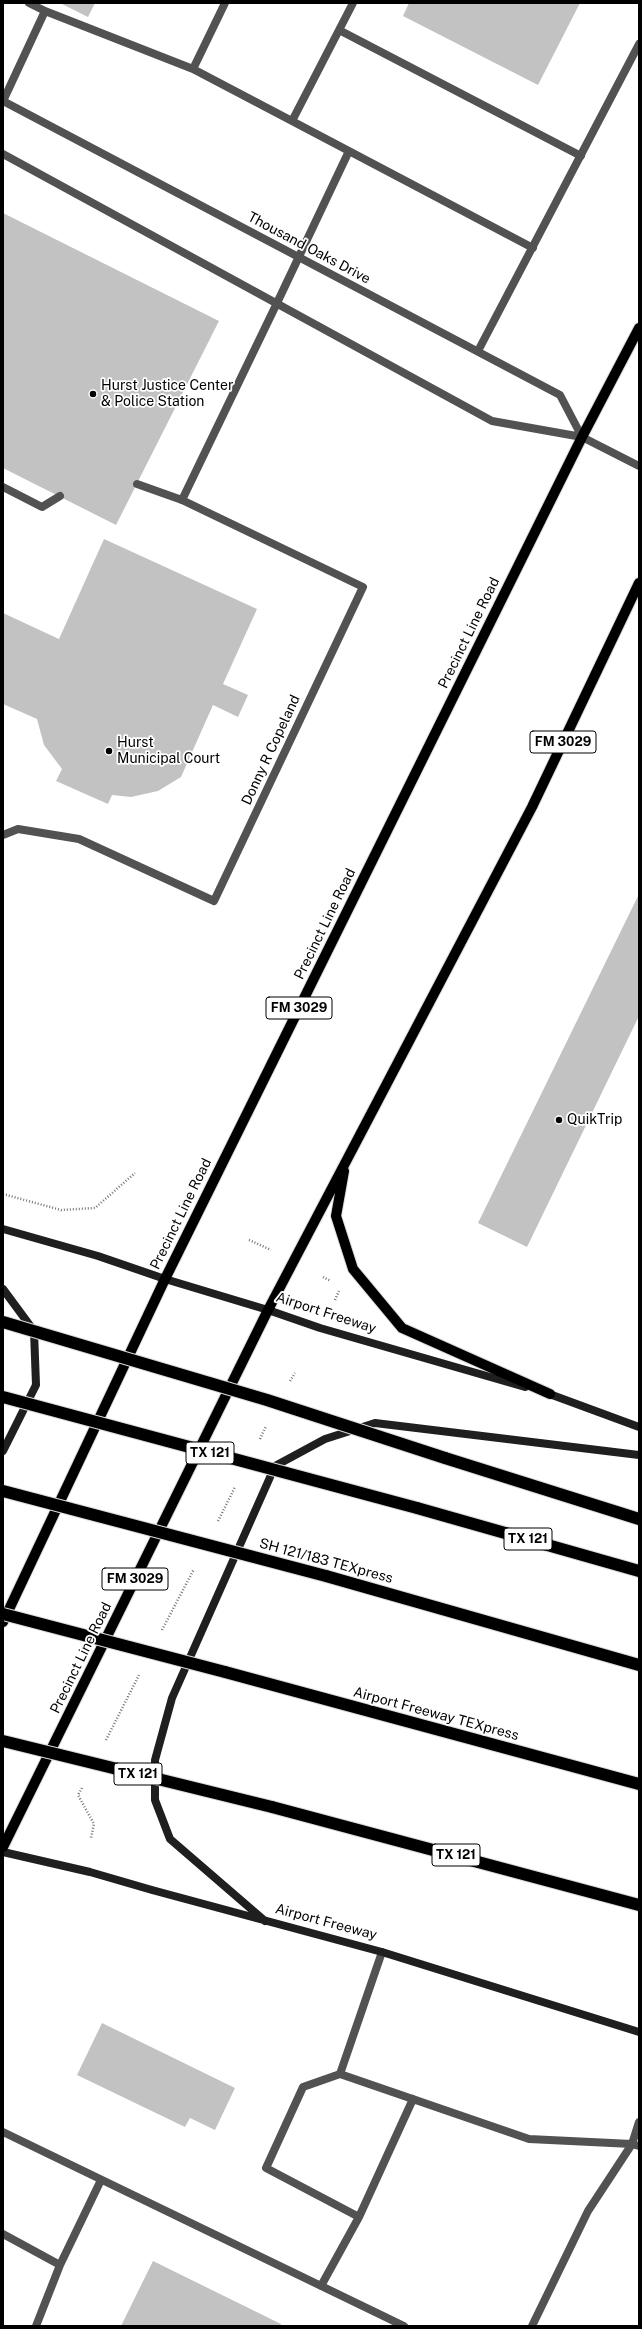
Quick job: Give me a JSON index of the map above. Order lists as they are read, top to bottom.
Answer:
{
  "streets": {
    "highway": ["TX 121", "SH 121/183 TEXpress", "Airport Freeway TEXpress"],
    "main road": ["Precinct Line Road", "FM 3029", "Airport Freeway"],
    "street": ["Thousand Oaks Drive", "Donny R Copeland"]
  },
  "crossings": [
    ["Thousand Oaks Drive", "Precinct Line Road"],
    ["Precinct Line Road", "Airport Freeway"]
  ],
  "places": ["Hurst Justice Center & Police Station", "Hurst Municipal Court", "QuikTrip"]
}
